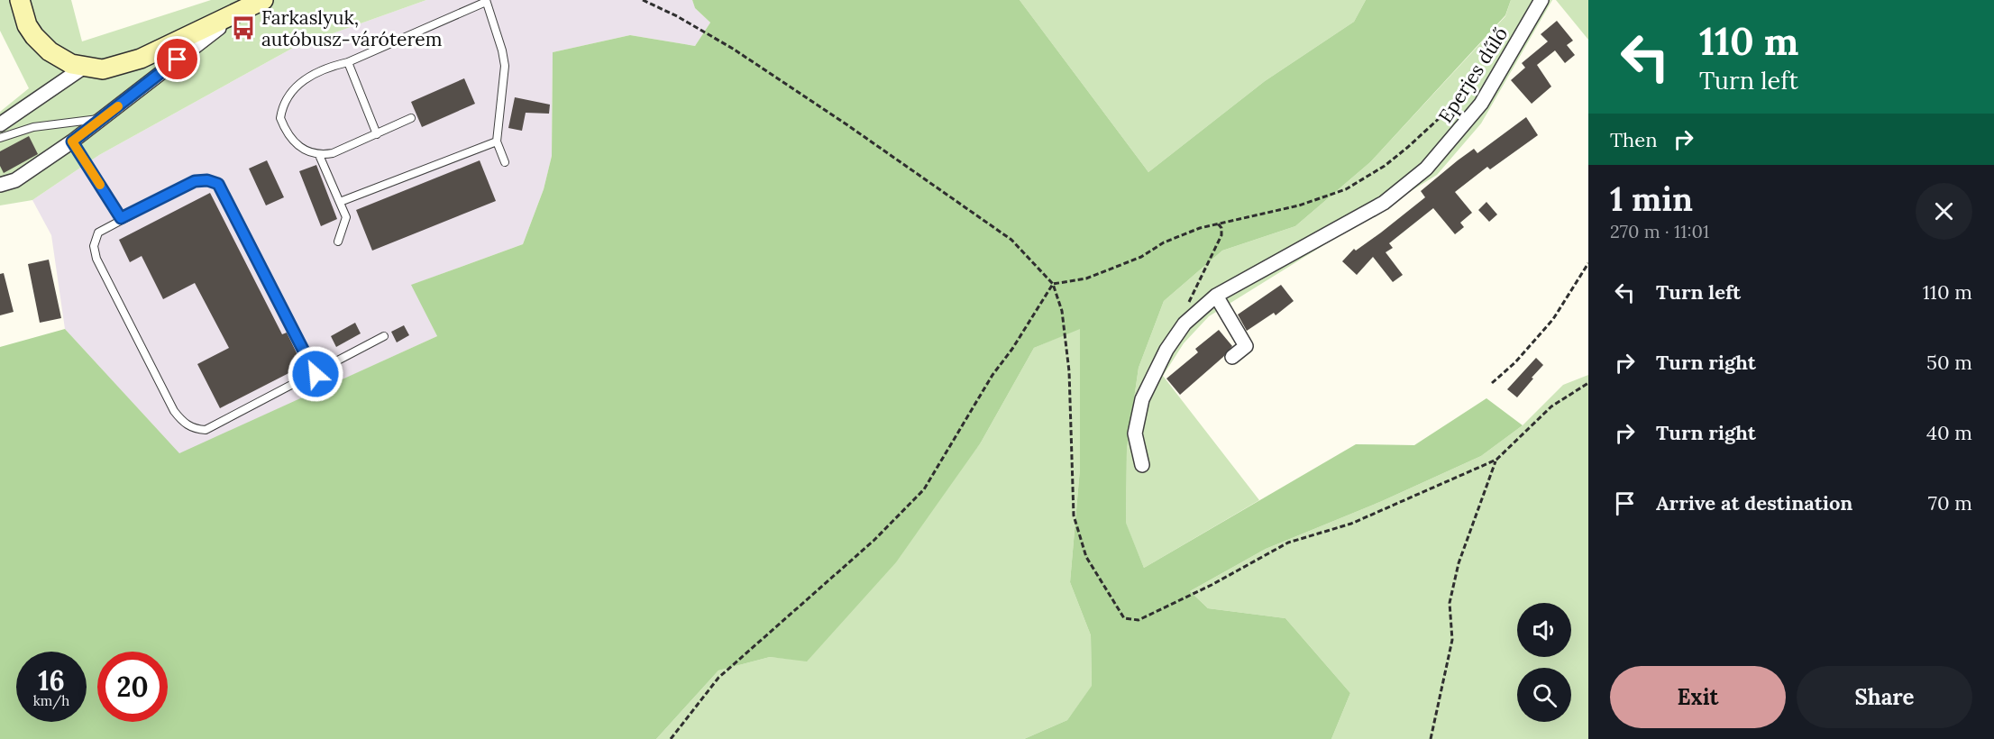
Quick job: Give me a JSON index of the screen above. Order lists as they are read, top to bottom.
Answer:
{
  "streets": {
    "street": ["Eperjes dűlő"]
  },
  "places": {
    "bus stop": ["Farkaslyuk, autóbusz-váróterem"]
  },
  "page": {
    "turn": ["110 m", "Turn left"],
    "then": "Then",
    "heading": ["1 min", "270 m · 11:01"],
    "list": [
      {
        "name": "Turn left",
        "value": "110 m"
      },
      {
        "name": "Turn right",
        "value": "50 m"
      },
      {
        "name": "Turn right",
        "value": "40 m"
      },
      {
        "name": "Arrive at destination",
        "value": "70 m"
      }
    ],
    "speed": "16 km/h",
    "limit": "20",
    "buttons": ["Exit", "Share"]
  }
}
